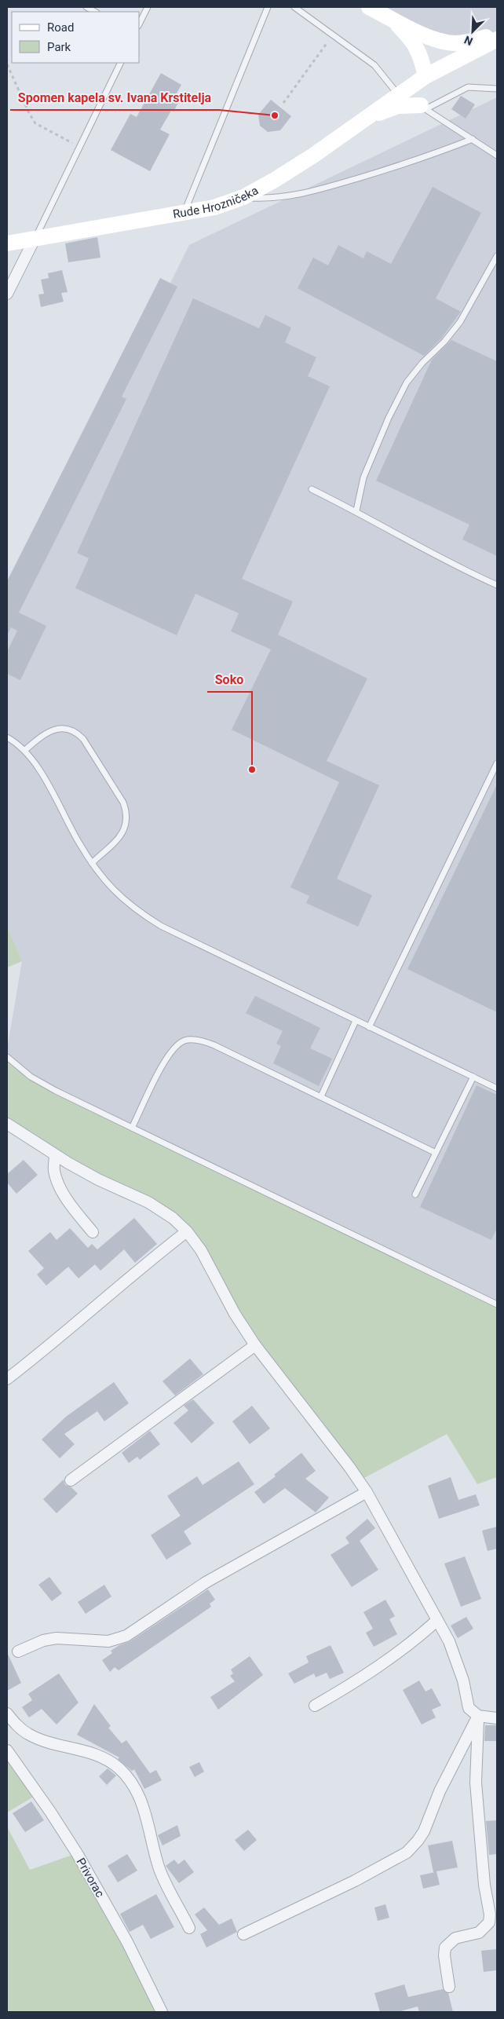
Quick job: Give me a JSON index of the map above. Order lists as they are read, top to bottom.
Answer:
{
  "streets": {
    "street": ["Rude Hrozničeka", "Privorac"]
  },
  "places": ["Spomen kapela sv. Ivana Krstitelja", "Soko"],
  "legend": ["Road", "Park"],
  "north": "bottom left"
}
